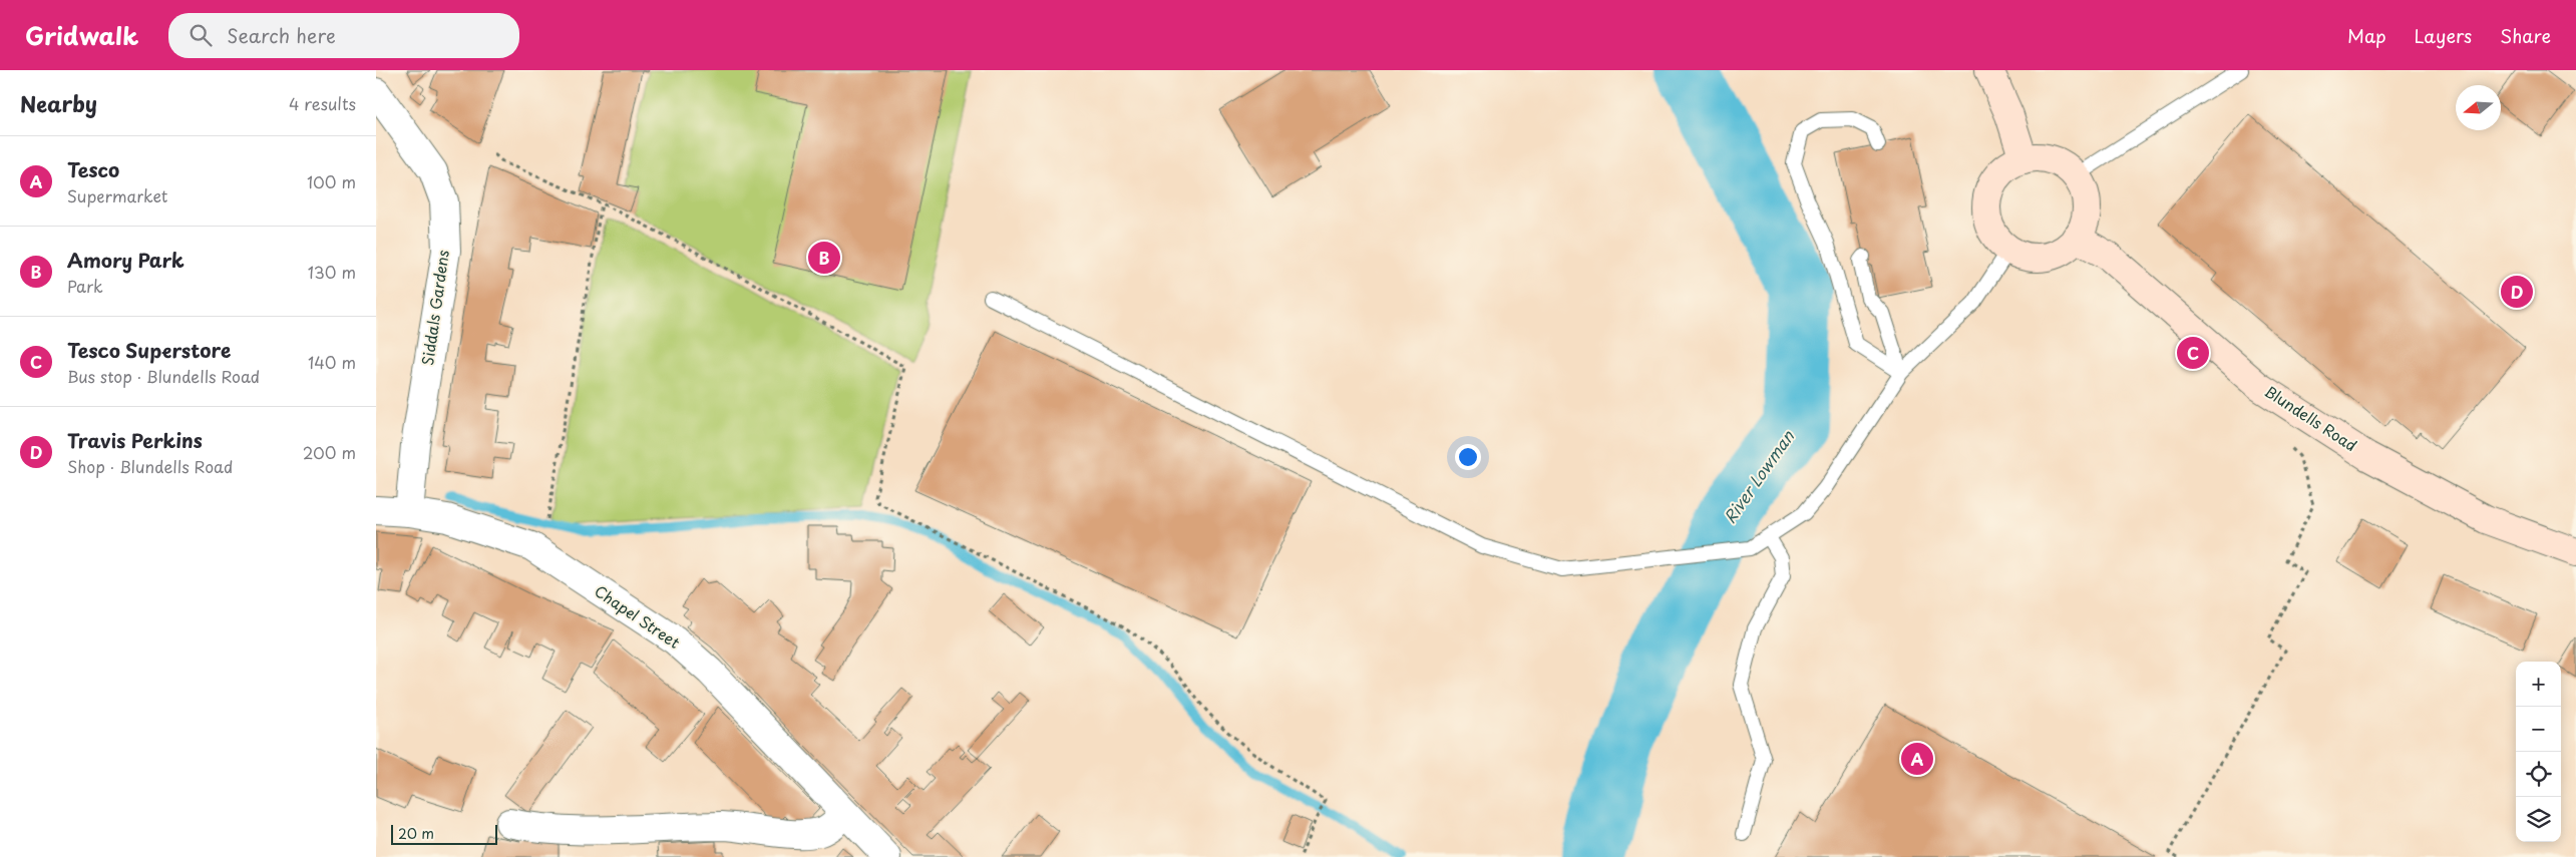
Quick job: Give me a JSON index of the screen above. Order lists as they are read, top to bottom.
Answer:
{
  "streets": {
    "street": ["Siddals Gardens", "Blundells Road", "Chapel Street"]
  },
  "crossings": [
    ["Siddals Gardens", "Chapel Street"]
  ],
  "water": ["River Lowman"],
  "scale_bar": "20 m",
  "north": "left",
  "page": {
    "header": "Gridwalk",
    "search": "Search here",
    "nav": ["Map", "Layers", "Share"],
    "heading": ["Nearby", "4 results"],
    "list": [
      {
        "mark": "A",
        "name": "Tesco",
        "note": "Supermarket",
        "value": "100 m"
      },
      {
        "mark": "B",
        "name": "Amory Park",
        "note": "Park",
        "value": "130 m"
      },
      {
        "mark": "C",
        "name": "Tesco Superstore",
        "note": "Bus stop · Blundells Road",
        "value": "140 m"
      },
      {
        "mark": "D",
        "name": "Travis Perkins",
        "note": "Shop · Blundells Road",
        "value": "200 m"
      }
    ],
    "pins": [
      "B",
      "D",
      "C",
      "A"
    ],
    "map_buttons": ["+", "−"],
    "scale": "20 m"
  }
}
